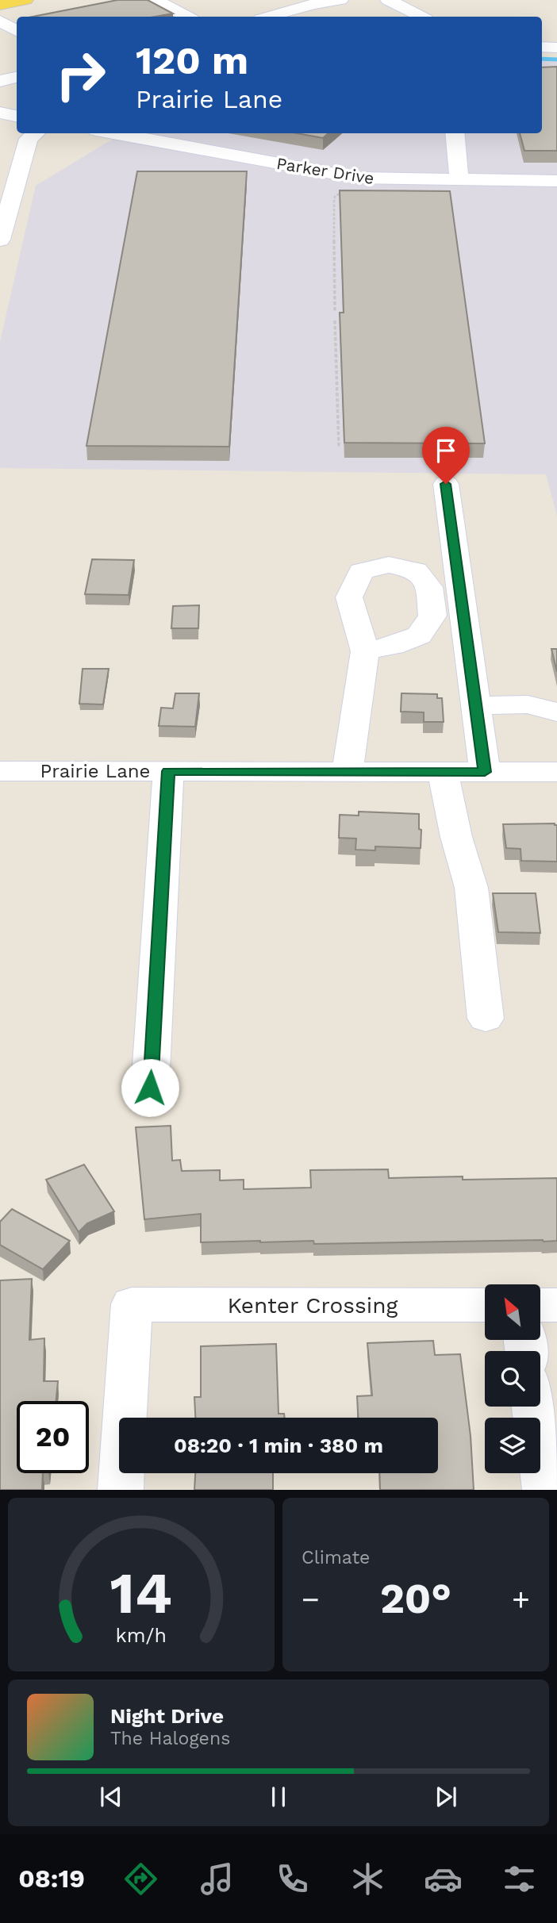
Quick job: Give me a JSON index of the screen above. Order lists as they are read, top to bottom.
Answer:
{
  "streets": {
    "street": ["Parker Drive", "Prairie Lane", "Kenter Crossing"]
  },
  "north": "top left",
  "page": {
    "turn": ["120 m", "Prairie Lane"],
    "limit": "20",
    "trip": "08:20 · 1 min · 380 m",
    "tile": "Climate",
    "heat": ["−", "20°", "+"],
    "song": ["Night Drive", "The Halogens"],
    "tabs": "08:19",
    "gauge": ["14", "km/h"]
  }
}
